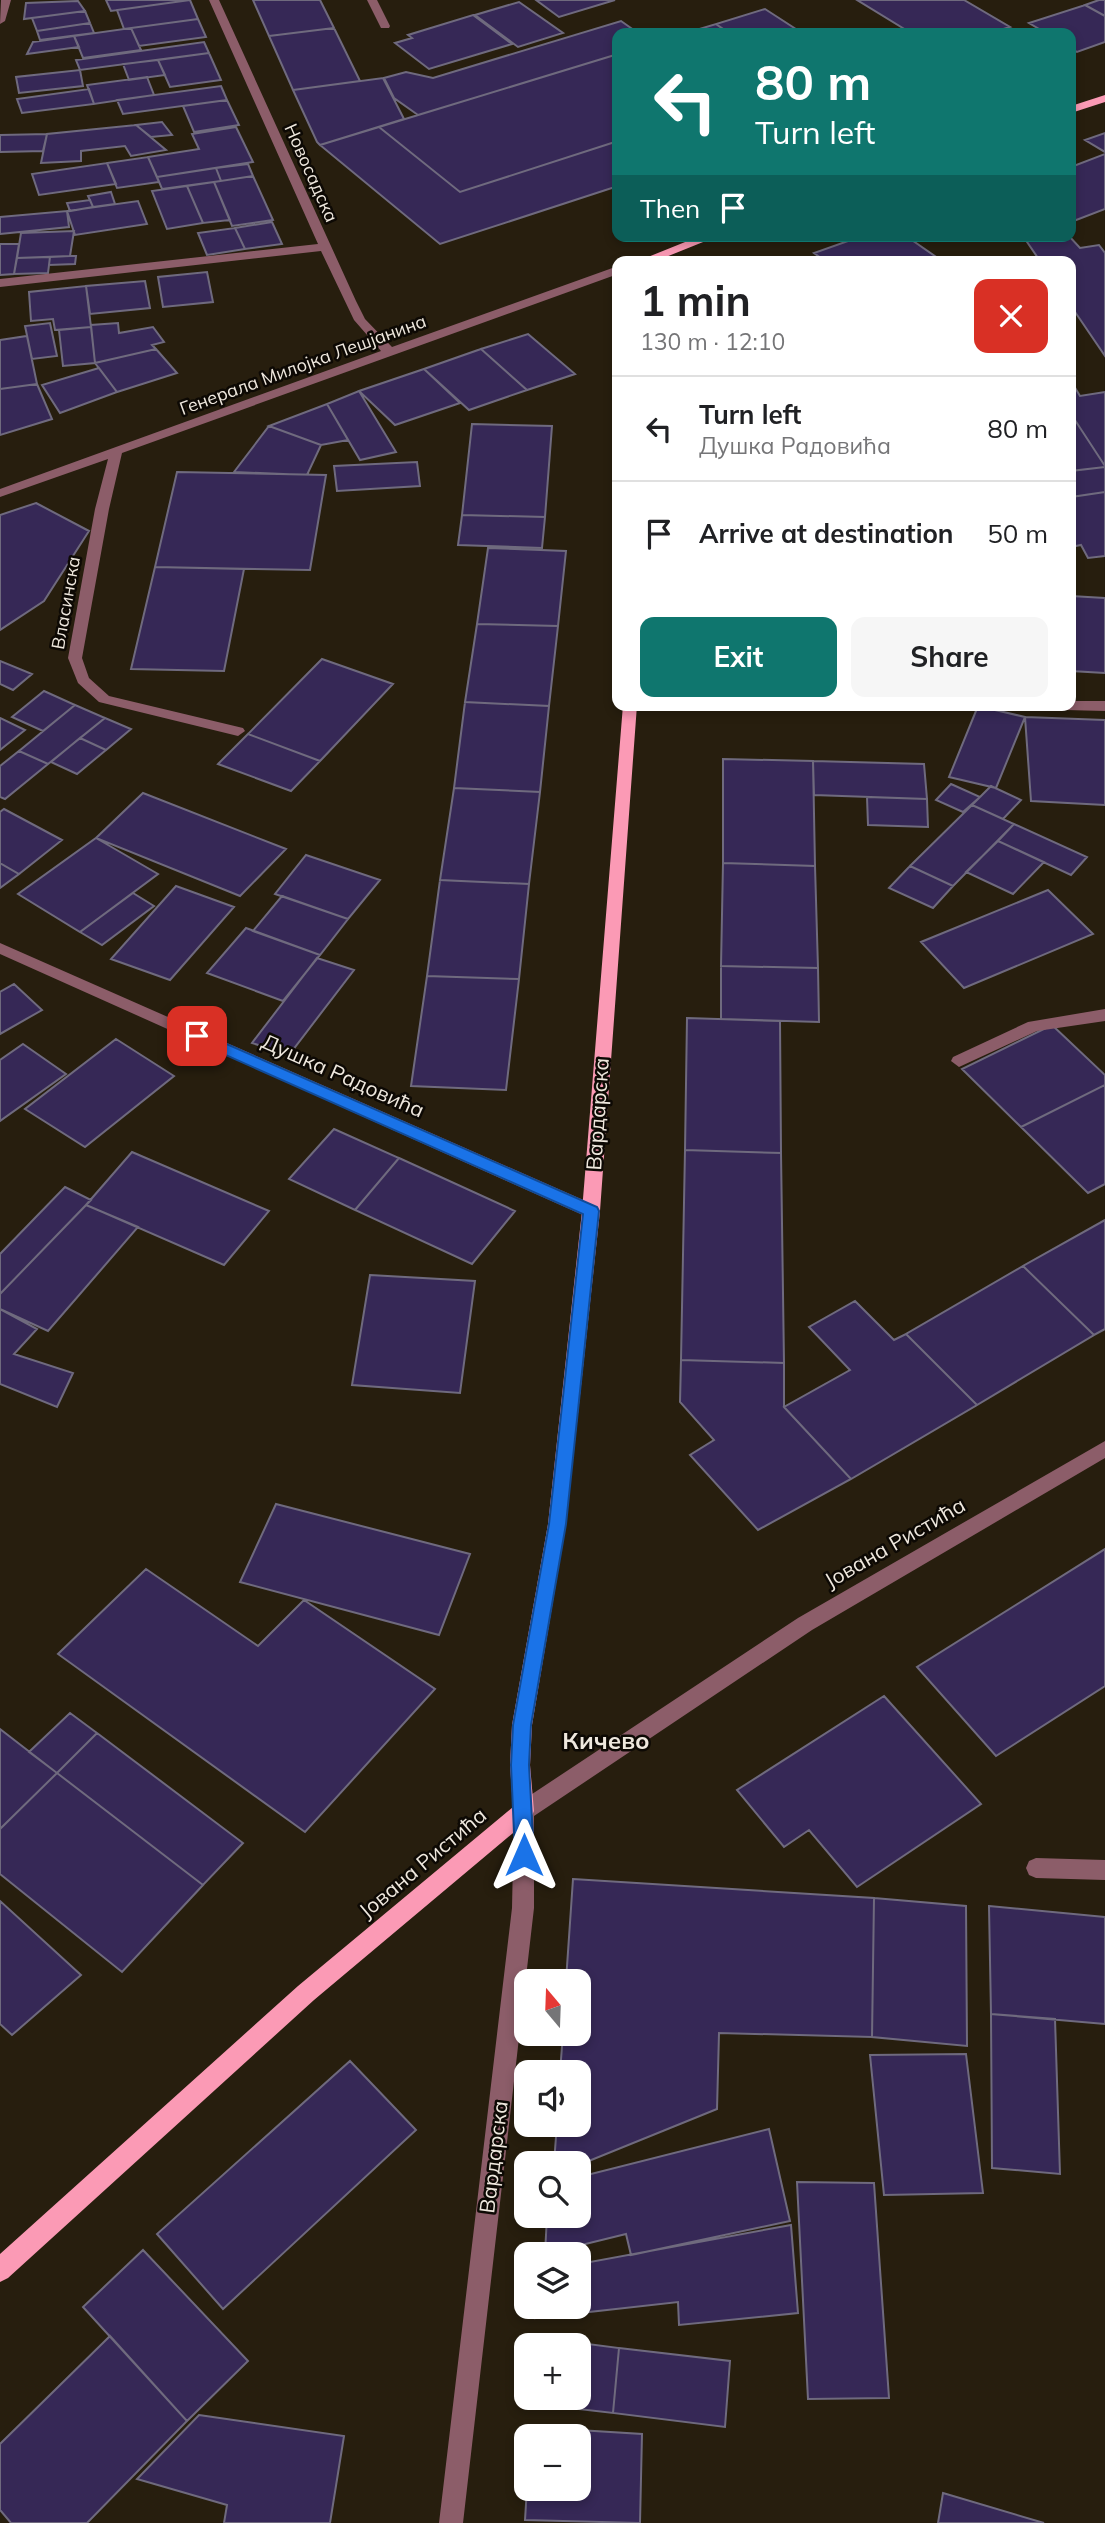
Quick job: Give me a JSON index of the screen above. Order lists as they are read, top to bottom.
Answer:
{
  "streets": {
    "main road": ["Вардарска", "Јована Ристића"],
    "street": [
      "Новосадска",
      "Генерала Милојка Лешјанина",
      "Власинска",
      "Душка Радовића"
    ]
  },
  "crossings": [
    ["Новосадска", "Генерала Милојка Лешјанина"],
    ["Генерала Милојка Лешјанина", "Власинска"],
    ["Душка Радовића", "Вардарска"],
    ["Вардарска", "Јована Ристића"]
  ],
  "districts": ["Кичево"],
  "north": "top",
  "page": {
    "turn": ["80 m", "Turn left"],
    "then": "Then",
    "heading": ["1 min", "130 m · 12:10"],
    "list": [
      {
        "name": "Turn left",
        "note": "Душка Радовића",
        "value": "80 m"
      },
      {
        "name": "Arrive at destination",
        "value": "50 m"
      }
    ],
    "buttons": ["Exit", "Share"],
    "map_buttons": ["+", "−"]
  }
}
